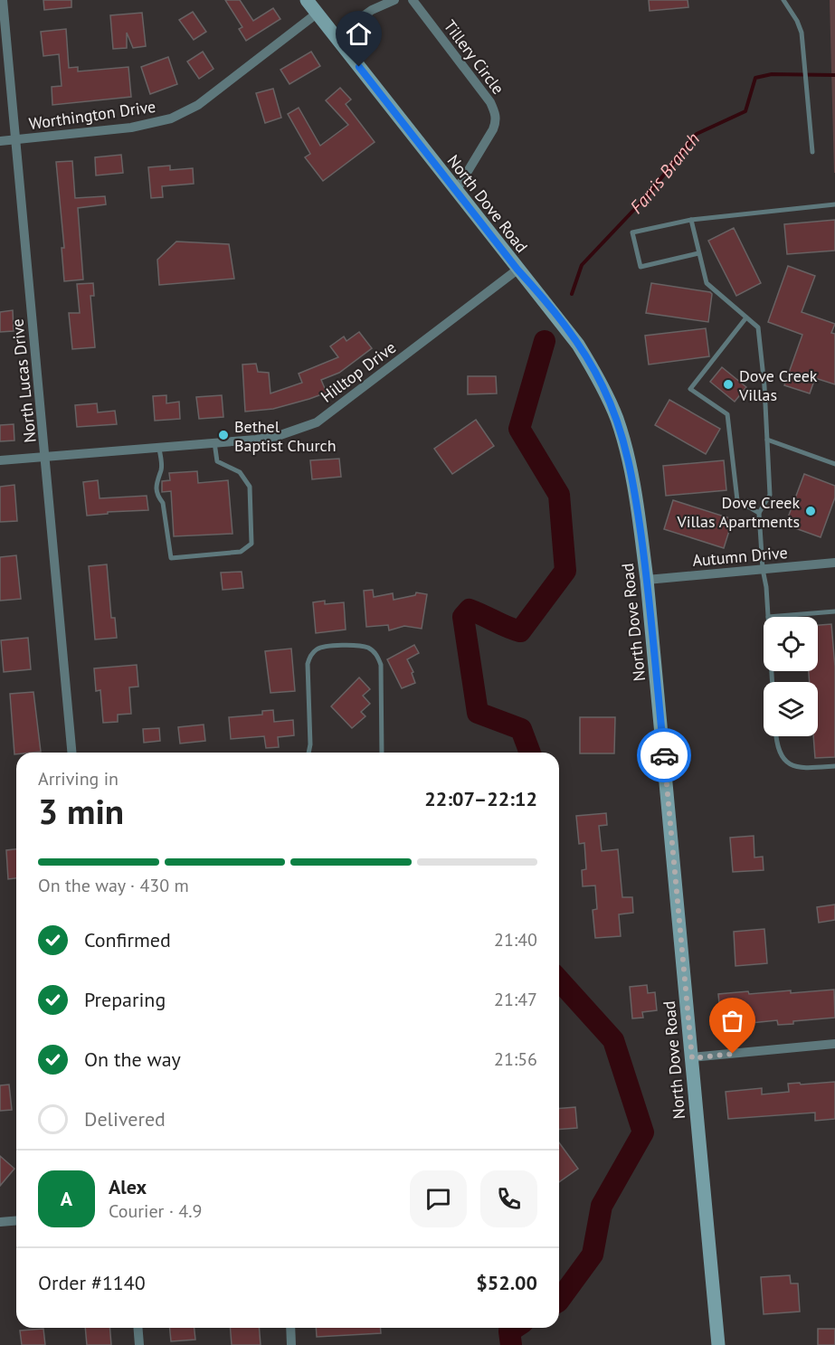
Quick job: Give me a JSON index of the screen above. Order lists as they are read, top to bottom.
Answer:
{
  "streets": {
    "street": [
      "Tillery Circle",
      "Worthington Drive",
      "North Dove Road",
      "Hilltop Drive",
      "North Lucas Drive",
      "Autumn Drive"
    ]
  },
  "crossings": [
    ["Tillery Circle", "North Dove Road"],
    ["Worthington Drive", "North Dove Road"],
    ["Worthington Drive", "North Lucas Drive"],
    ["North Dove Road", "Hilltop Drive"],
    ["North Dove Road", "Autumn Drive"],
    ["Hilltop Drive", "North Lucas Drive"]
  ],
  "water": ["Farris Branch"],
  "places": ["Dove Creek Villas", "Bethel Baptist Church", "Dove Creek Villas Apartments"],
  "page": {
    "heading": ["3 min", "Arriving in", "22:07–22:12"],
    "panel": [
      "Alex",
      "Courier · 4.9",
      "Order #1140",
      "$52.00"
    ],
    "bar": "On the way · 430 m",
    "list": [
      ["Confirmed", "21:40"],
      ["Preparing", "21:47"],
      ["On the way", "21:56"],
      "Delivered"
    ],
    "round": "A"
  }
}
